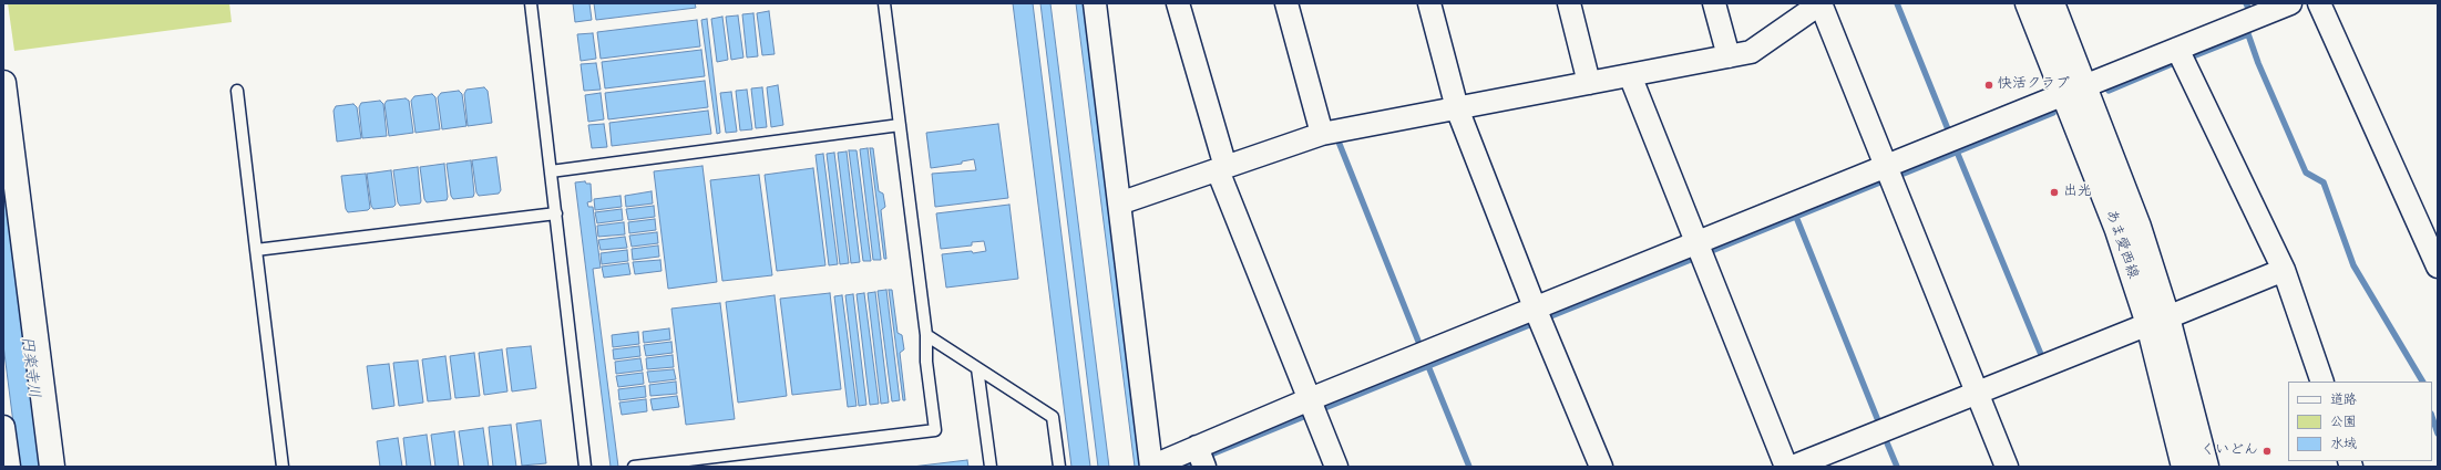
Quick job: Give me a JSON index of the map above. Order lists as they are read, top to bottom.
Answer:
{
  "streets": {
    "main road": ["あま愛西線"]
  },
  "water": ["円楽寺川"],
  "places": ["快活クラブ", "出光", "くいどん"],
  "legend": ["道路", "公園", "水域"]
}
